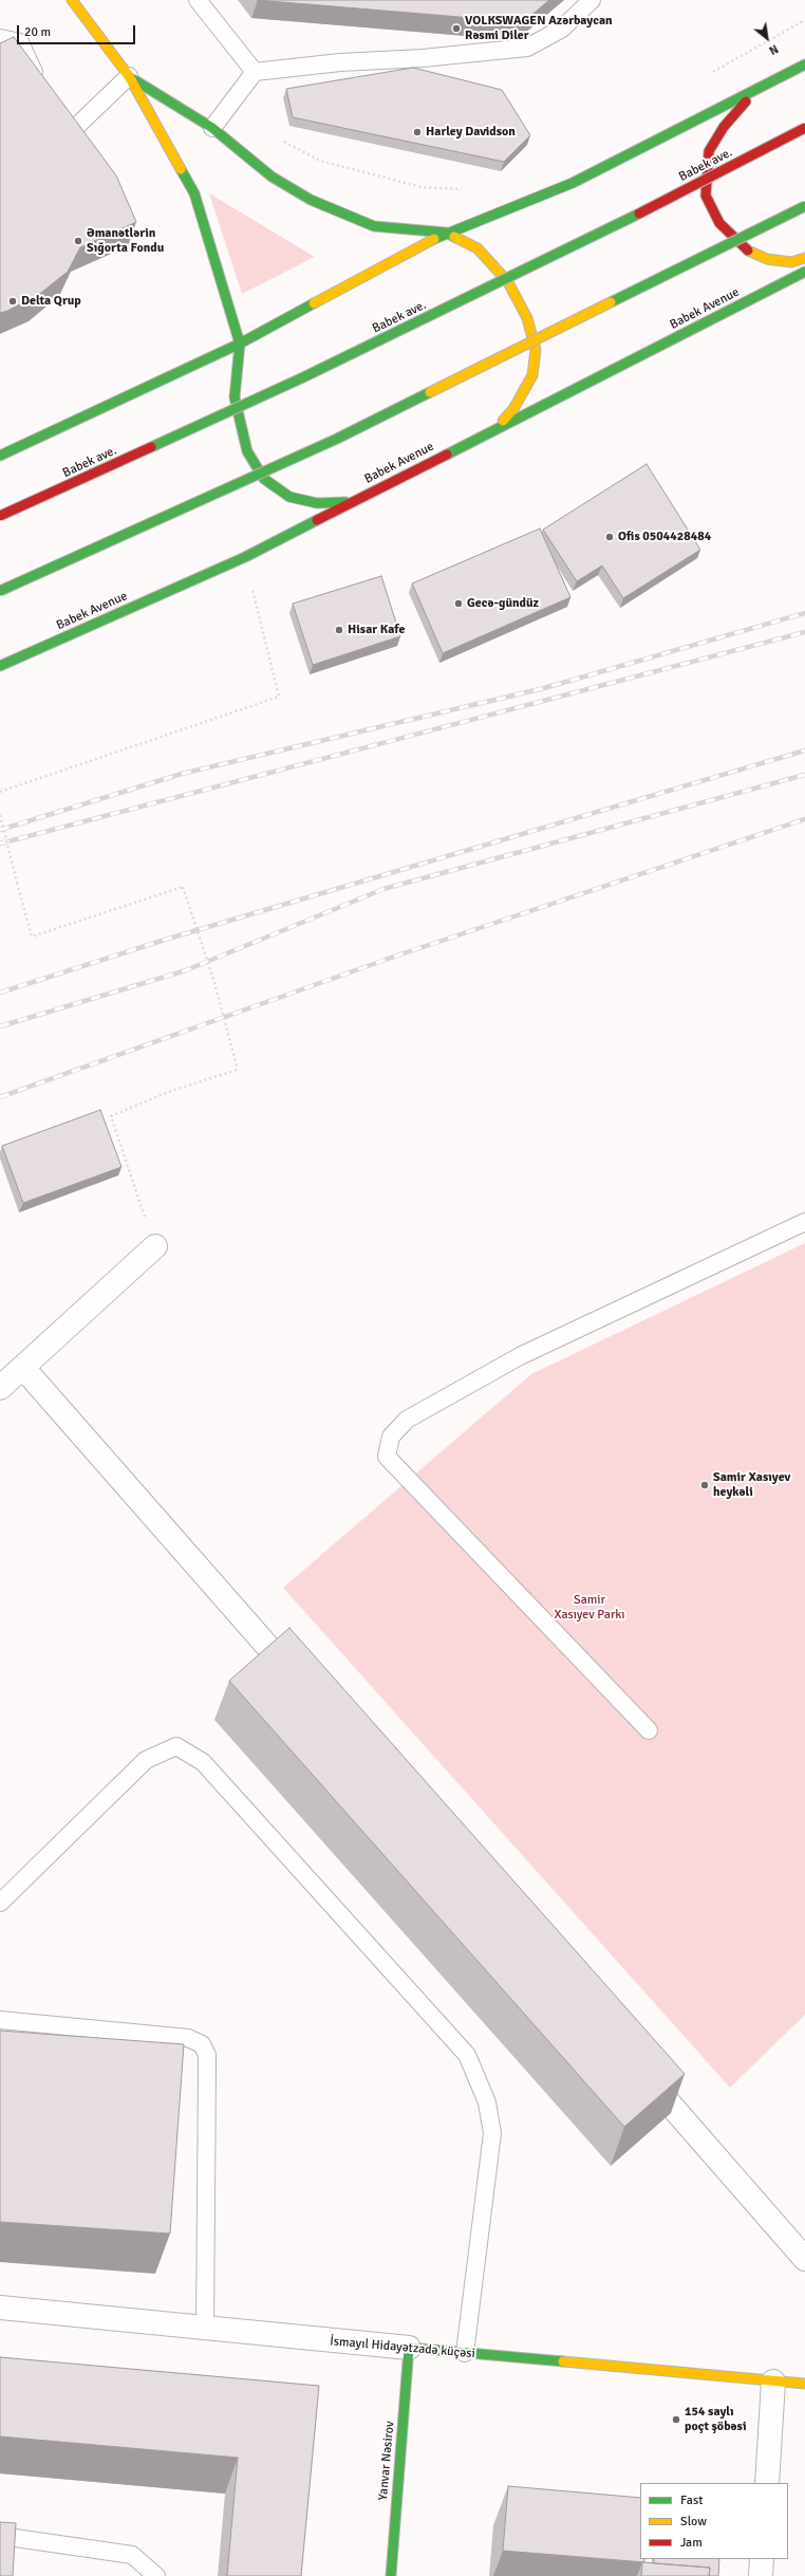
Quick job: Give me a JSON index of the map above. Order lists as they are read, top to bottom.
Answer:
{
  "streets": {
    "main road": [
      "Babek ave.",
      "Babek Avenue",
      "İsmayıl Hidayətzadə küçəsi",
      "Yanvar Nəsirov"
    ]
  },
  "crossings": [
    ["İsmayıl Hidayətzadə küçəsi", "Yanvar Nəsirov"]
  ],
  "parks": ["Samir Xasıyev Parkı"],
  "places": [
    "VOLKSWAGEN Azərbaycan Rəsmi Diler",
    "Harley Davidson",
    "Əmanətlərin Sığorta Fondu",
    "Delta Qrup",
    "Ofis 0504428484",
    "Gecə-gündüz",
    "Hisar Kafe",
    "Samir Xasıyev heykəli",
    "154 saylı poçt şöbəsi"
  ],
  "legend": ["Fast", "Slow", "Jam"],
  "scale_bar": "20 m",
  "north": "bottom right"
}
